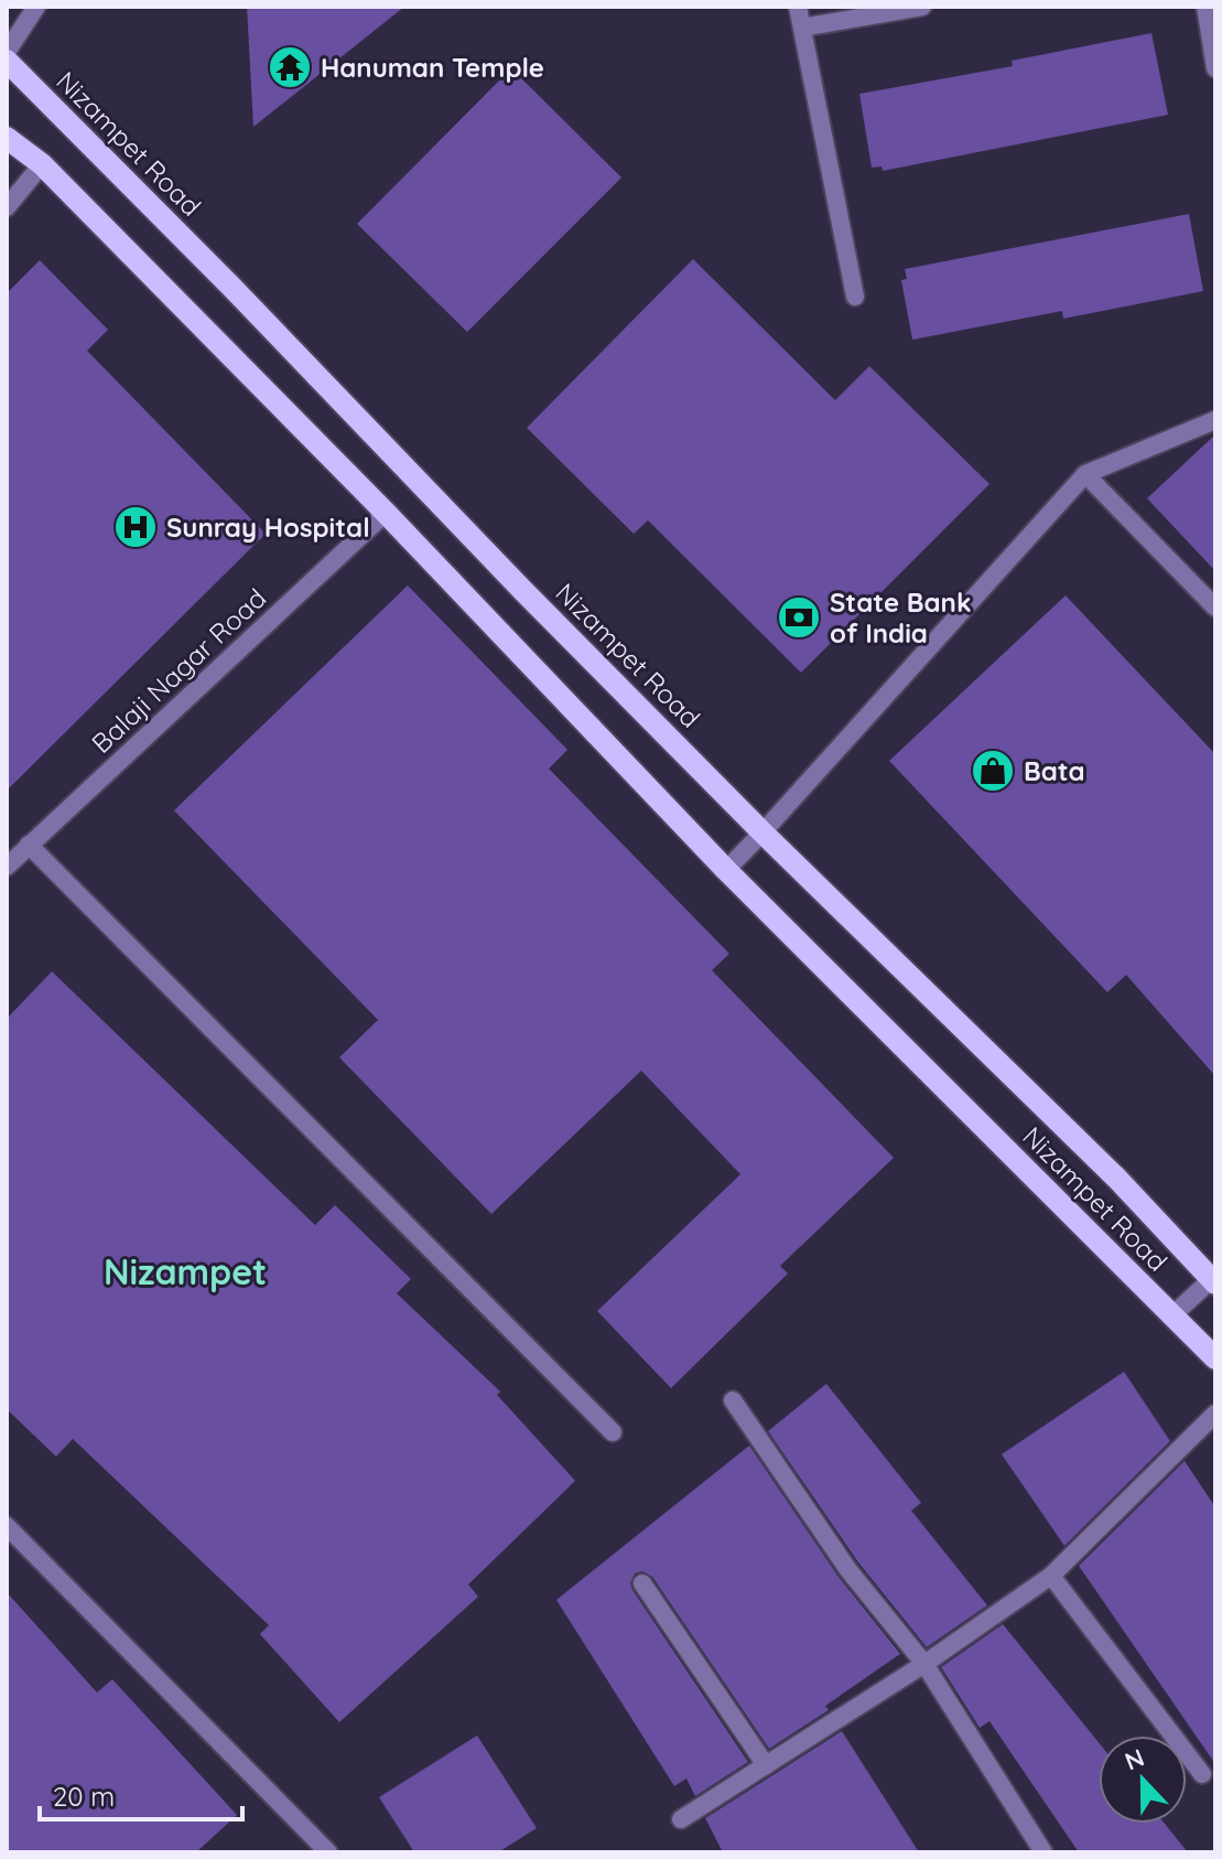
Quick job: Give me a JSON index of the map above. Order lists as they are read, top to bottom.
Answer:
{
  "streets": {
    "main road": ["Nizampet Road"],
    "street": ["Balaji Nagar Road"]
  },
  "crossings": [
    ["Nizampet Road", "Balaji Nagar Road"]
  ],
  "districts": ["Nizampet"],
  "places": {
    "temple": ["Hanuman Temple"],
    "hospital": ["Sunray Hospital"],
    "bank": ["State Bank of India"],
    "shop": ["Bata"]
  },
  "scale_bar": "20 m",
  "north": "top"
}
